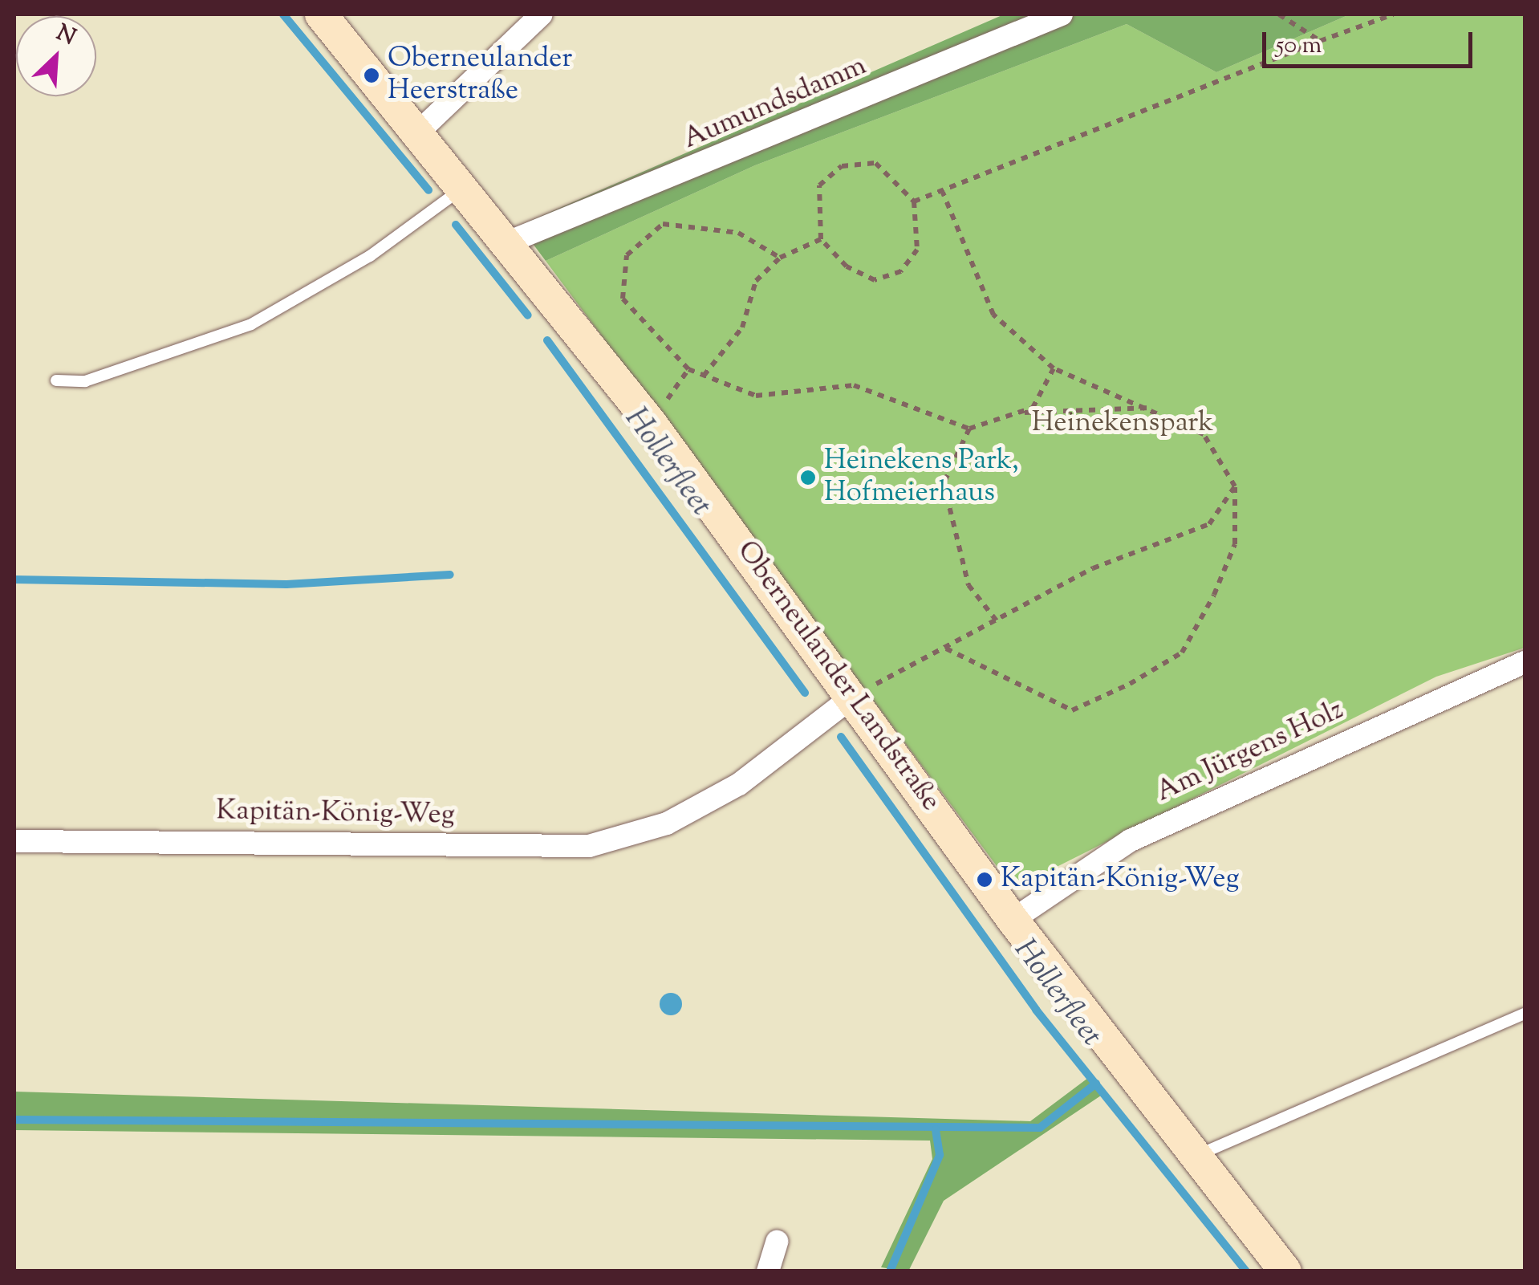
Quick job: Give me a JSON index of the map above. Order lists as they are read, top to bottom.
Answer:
{
  "streets": {
    "street": [
      "Aumundsdamm",
      "Oberneulander Landstraße",
      "Am Jürgens Holz",
      "Kapitän-König-Weg"
    ]
  },
  "crossings": [
    ["Aumundsdamm", "Oberneulander Landstraße"],
    ["Oberneulander Landstraße", "Am Jürgens Holz"],
    ["Oberneulander Landstraße", "Kapitän-König-Weg"]
  ],
  "water": ["Hollerfleet"],
  "parks": ["Heinekenspark"],
  "places": ["Oberneulander Heerstraße", "Heinekens Park, Hofmeierhaus", "Kapitän-König-Weg"],
  "scale_bar": "50 m",
  "north": "top right"
}
